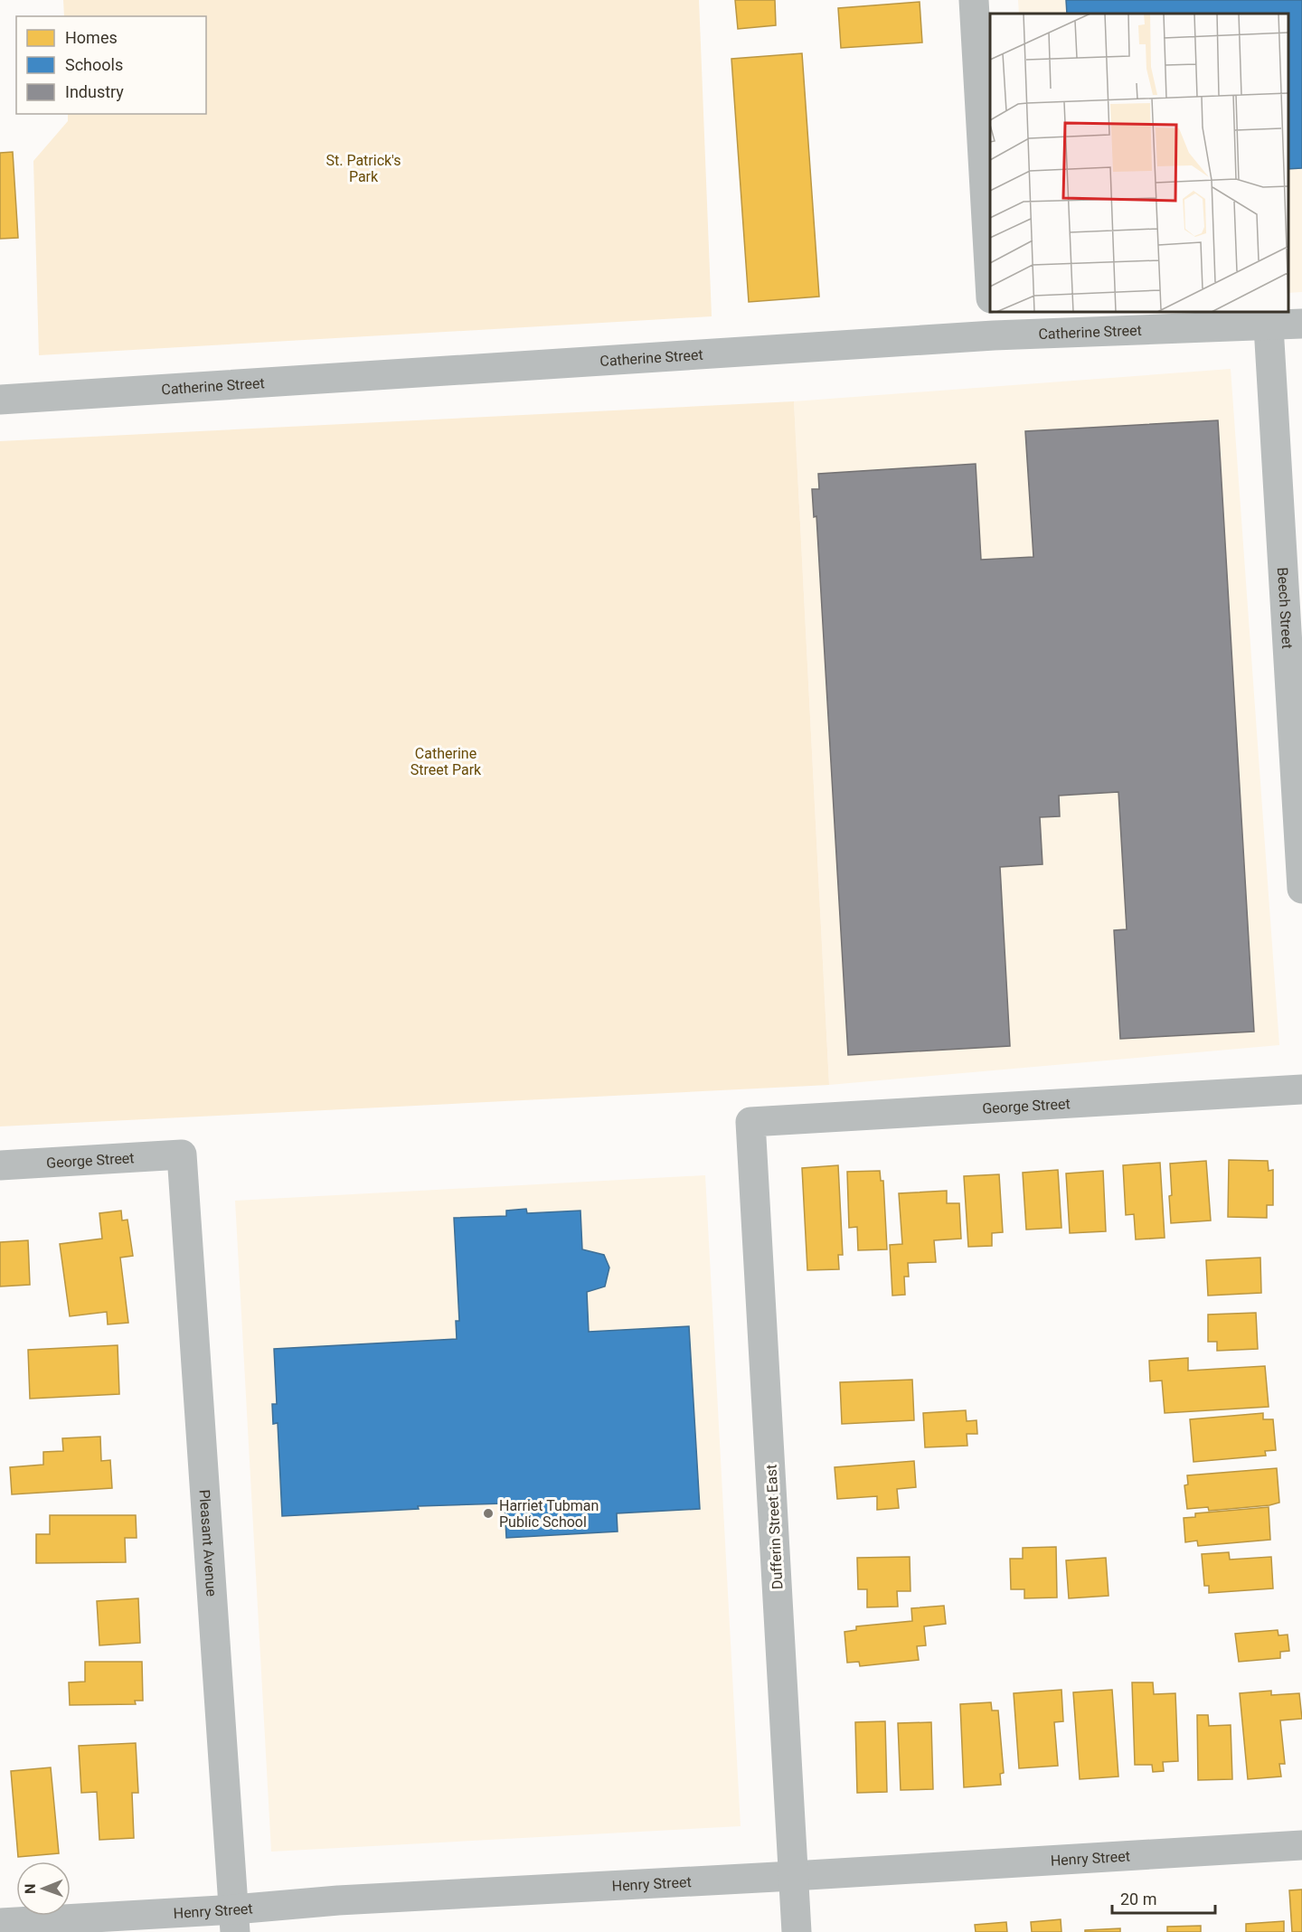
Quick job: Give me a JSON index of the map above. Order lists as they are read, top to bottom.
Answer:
{
  "streets": {
    "street": [
      "Catherine Street",
      "Beech Street",
      "George Street",
      "Dufferin Street East",
      "Pleasant Avenue",
      "Henry Street"
    ]
  },
  "crossings": [
    ["Catherine Street", "Beech Street"],
    ["George Street", "Dufferin Street East"],
    ["George Street", "Pleasant Avenue"],
    ["Dufferin Street East", "Henry Street"],
    ["Pleasant Avenue", "Henry Street"]
  ],
  "parks": ["St. Patrick's Park", "Catherine Street Park"],
  "places": ["Harriet Tubman Public School"],
  "legend": ["Homes", "Schools", "Industry"],
  "scale_bar": "20 m",
  "north": "left"
}
